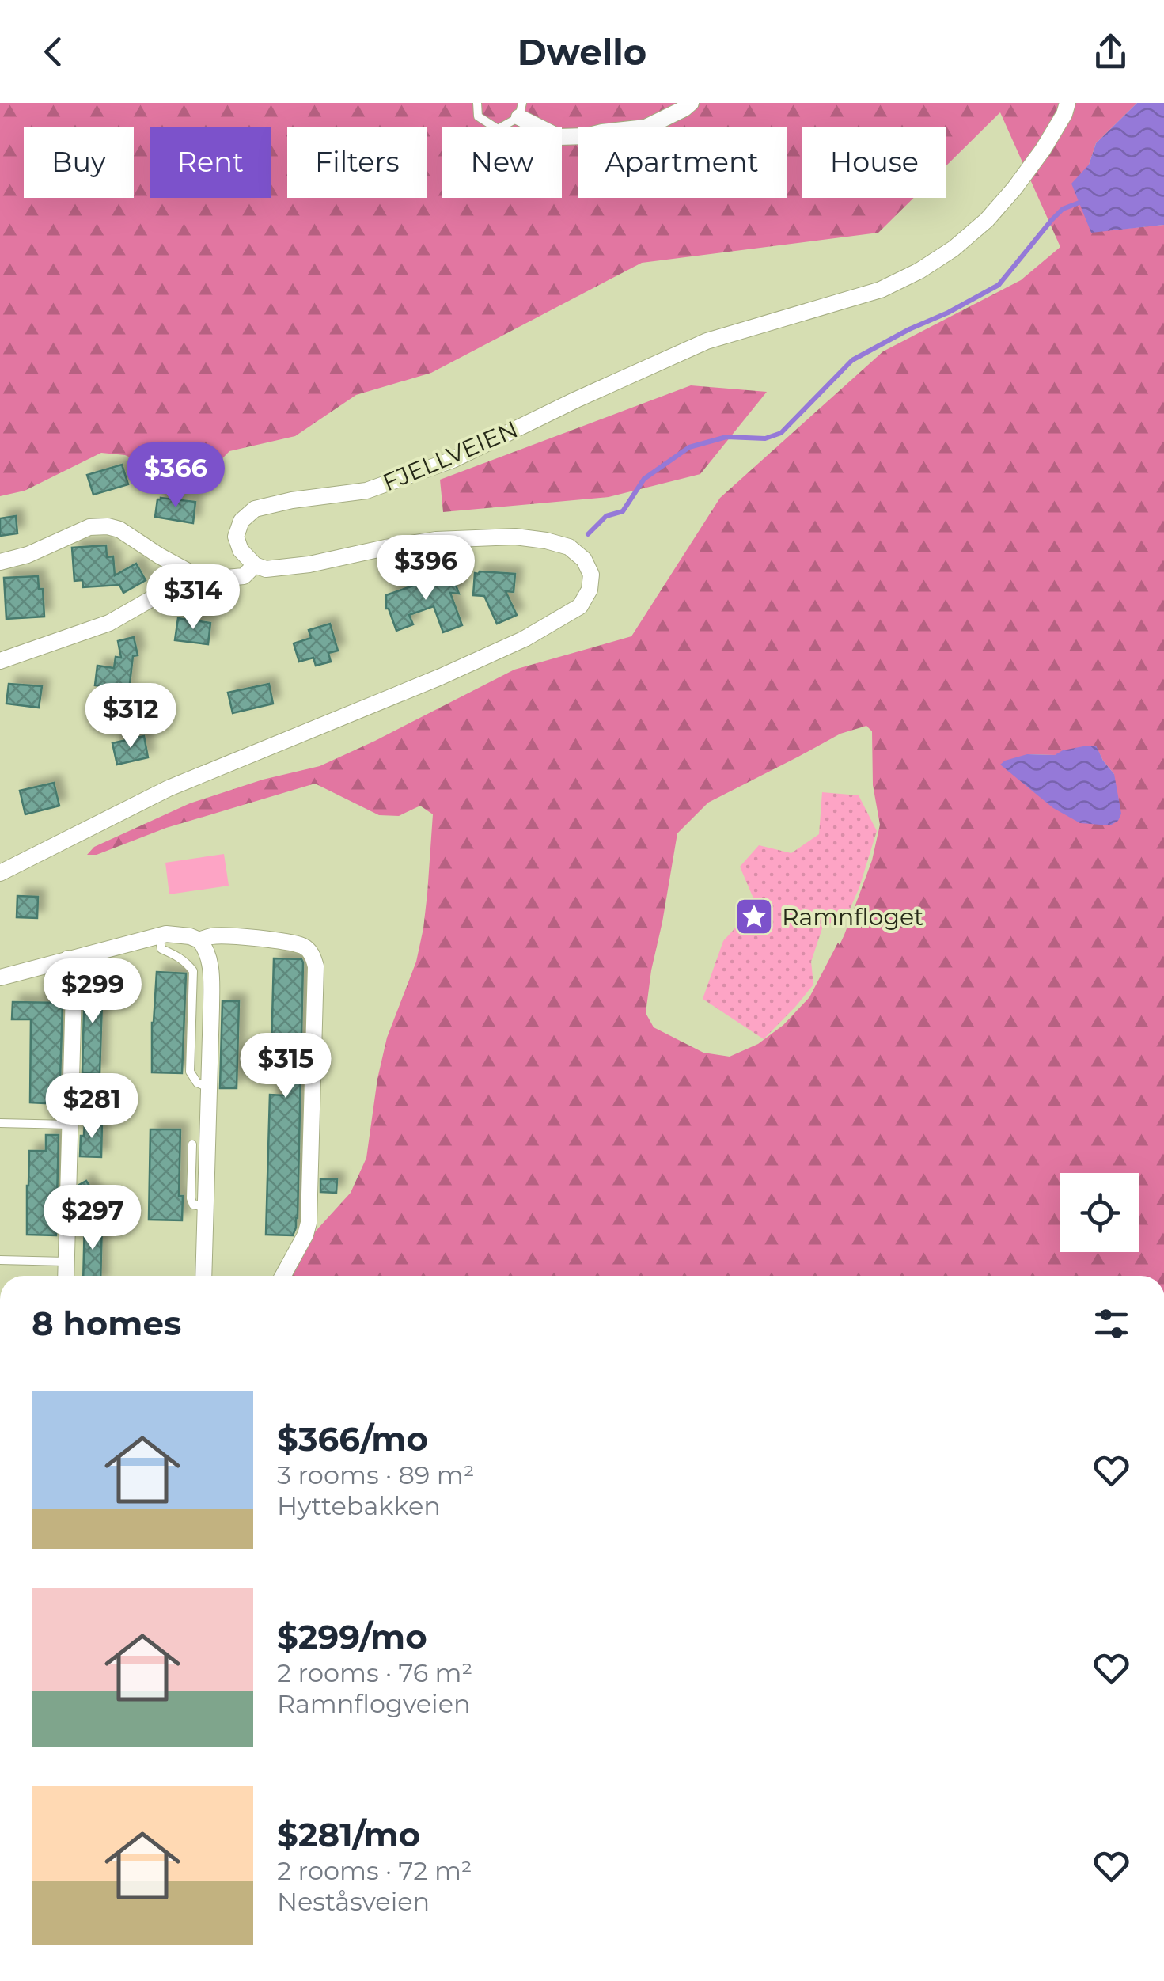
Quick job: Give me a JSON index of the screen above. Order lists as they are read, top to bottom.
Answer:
{
  "streets": {
    "street": ["FJELLVEIEN"]
  },
  "places": {
    "place": ["Ramnfloget"]
  },
  "page": {
    "header": "Dwello",
    "chip": [
      "Buy",
      "Rent",
      "Filters",
      "New",
      "Apartment",
      "House"
    ],
    "price": [
      "$366",
      "$396",
      "$314",
      "$312",
      "$299",
      "$315",
      "$281",
      "$297"
    ],
    "heading": "8 homes",
    "list": [
      {
        "name": "$366/mo",
        "note": "3 rooms · 89 m² · Hyttebakken"
      },
      {
        "name": "$299/mo",
        "note": "2 rooms · 76 m² · Ramnflogveien"
      },
      {
        "name": "$281/mo",
        "note": "2 rooms · 72 m² · Neståsveien"
      }
    ]
  }
}
